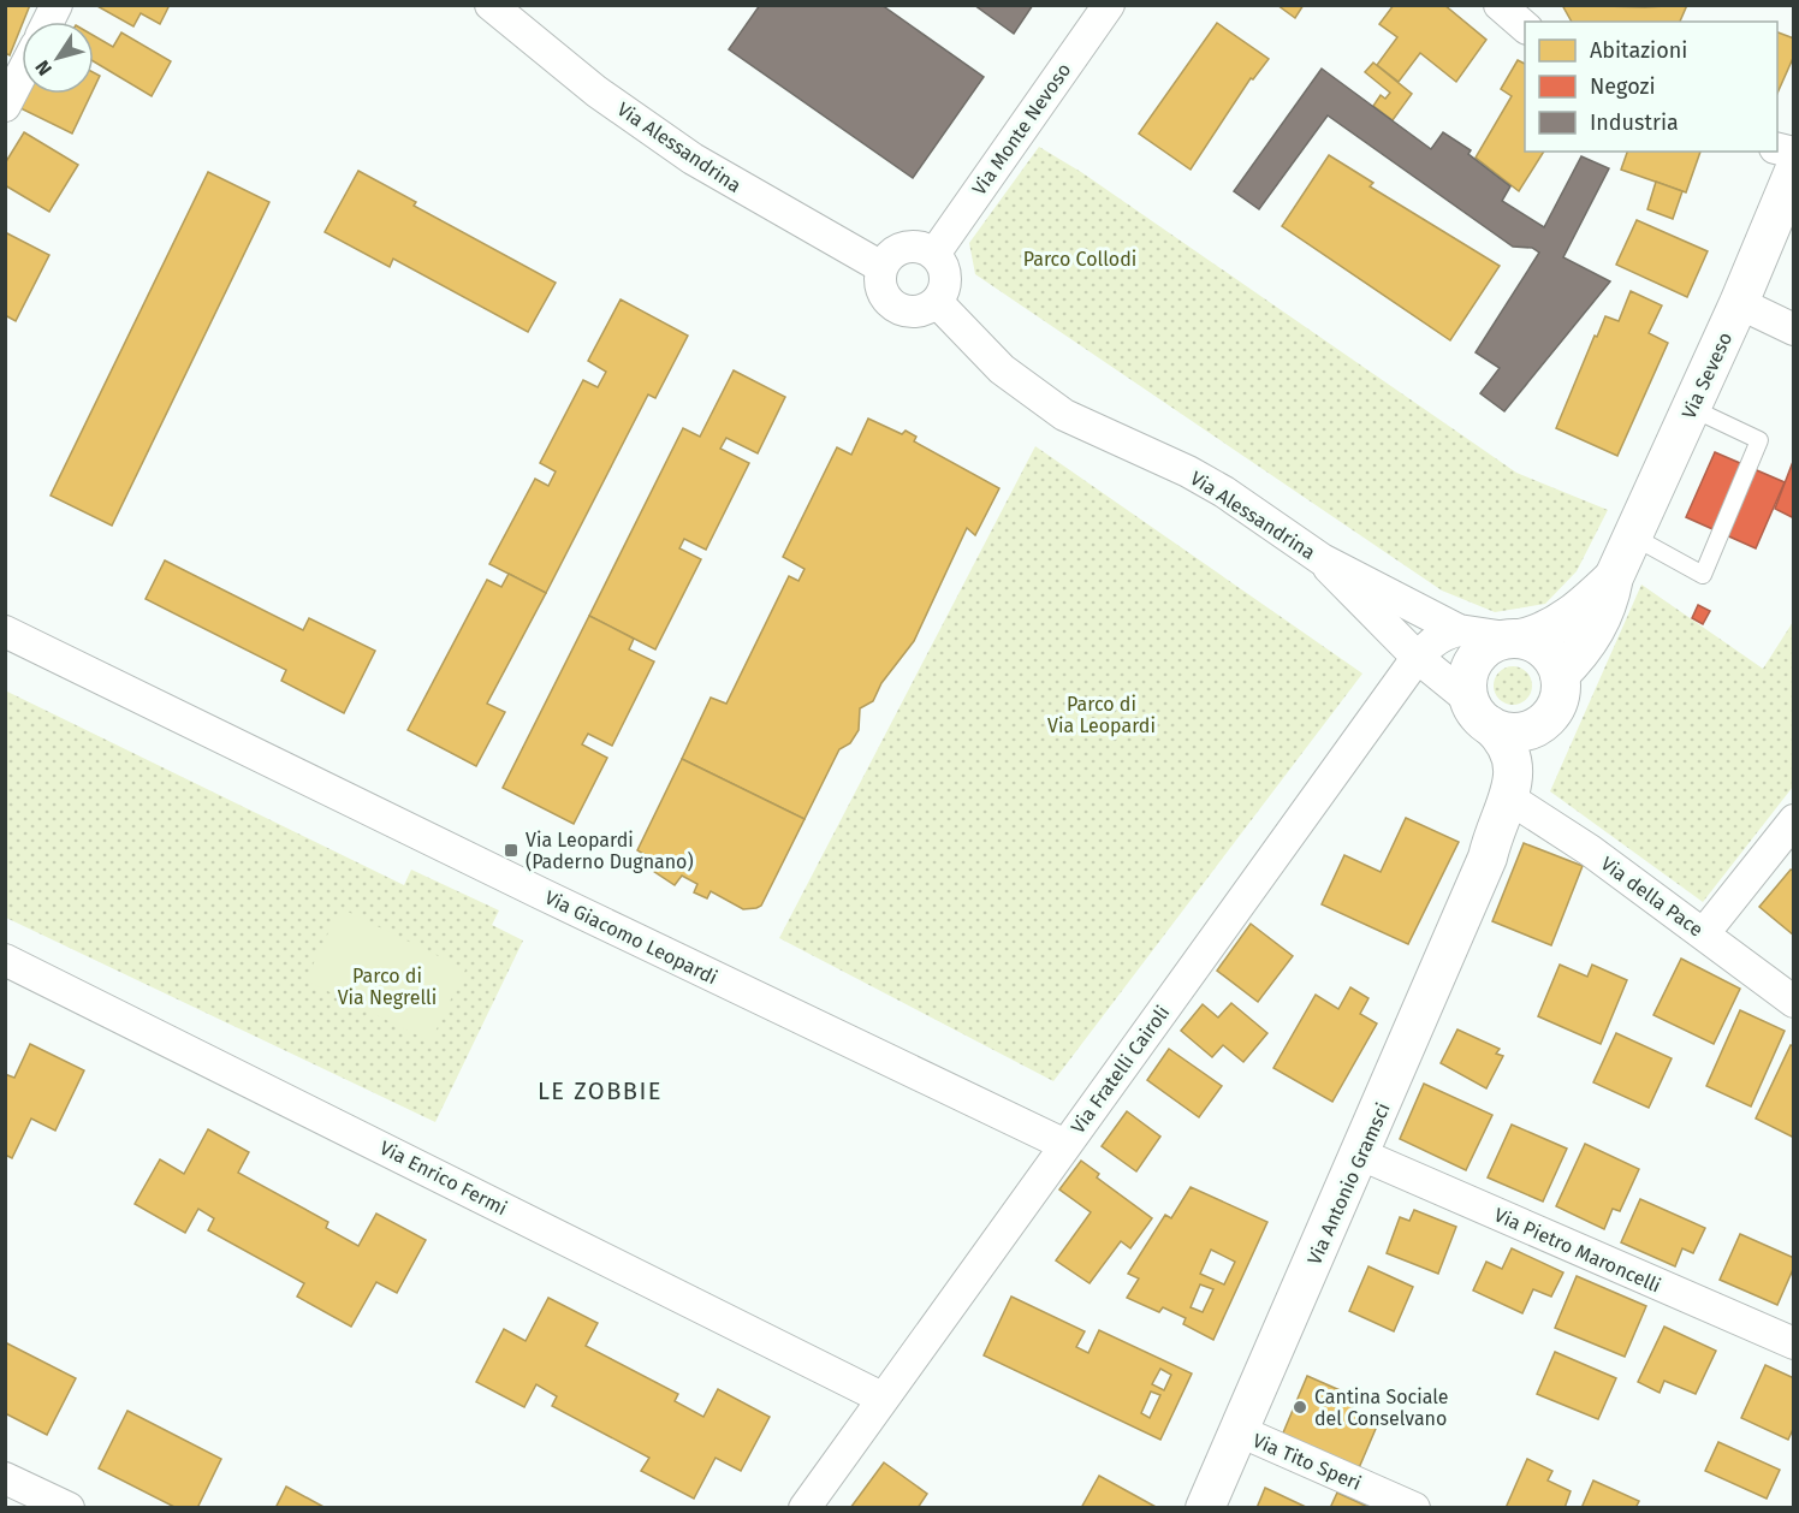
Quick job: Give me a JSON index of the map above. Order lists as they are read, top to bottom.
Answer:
{
  "streets": {
    "street": [
      "Via Monte Nevoso",
      "Via Alessandrina",
      "Via Seveso",
      "Via della Pace",
      "Via Giacomo Leopardi",
      "Via Fratelli Cairoli",
      "Via Enrico Fermi",
      "Via Antonio Gramsci",
      "Via Pietro Maroncelli",
      "Via Tito Speri"
    ]
  },
  "crossings": [
    ["Via Monte Nevoso", "Via Alessandrina"],
    ["Via Alessandrina", "Via Seveso"],
    ["Via Alessandrina", "Via Fratelli Cairoli"],
    ["Via Alessandrina", "Via Antonio Gramsci"],
    ["Via Seveso", "Via Antonio Gramsci"],
    ["Via della Pace", "Via Antonio Gramsci"],
    ["Via Giacomo Leopardi", "Via Fratelli Cairoli"],
    ["Via Fratelli Cairoli", "Via Enrico Fermi"],
    ["Via Antonio Gramsci", "Via Pietro Maroncelli"],
    ["Via Antonio Gramsci", "Via Tito Speri"]
  ],
  "districts": ["LE ZOBBIE"],
  "parks": ["Parco Collodi", "Parco di Via Leopardi", "Parco di Via Negrelli"],
  "places": {
    "transit": ["Via Leopardi (Paderno Dugnano)"],
    "other": ["Cantina Sociale del Conselvano"]
  },
  "legend": ["Abitazioni", "Negozi", "Industria"],
  "north": "bottom left"
}
